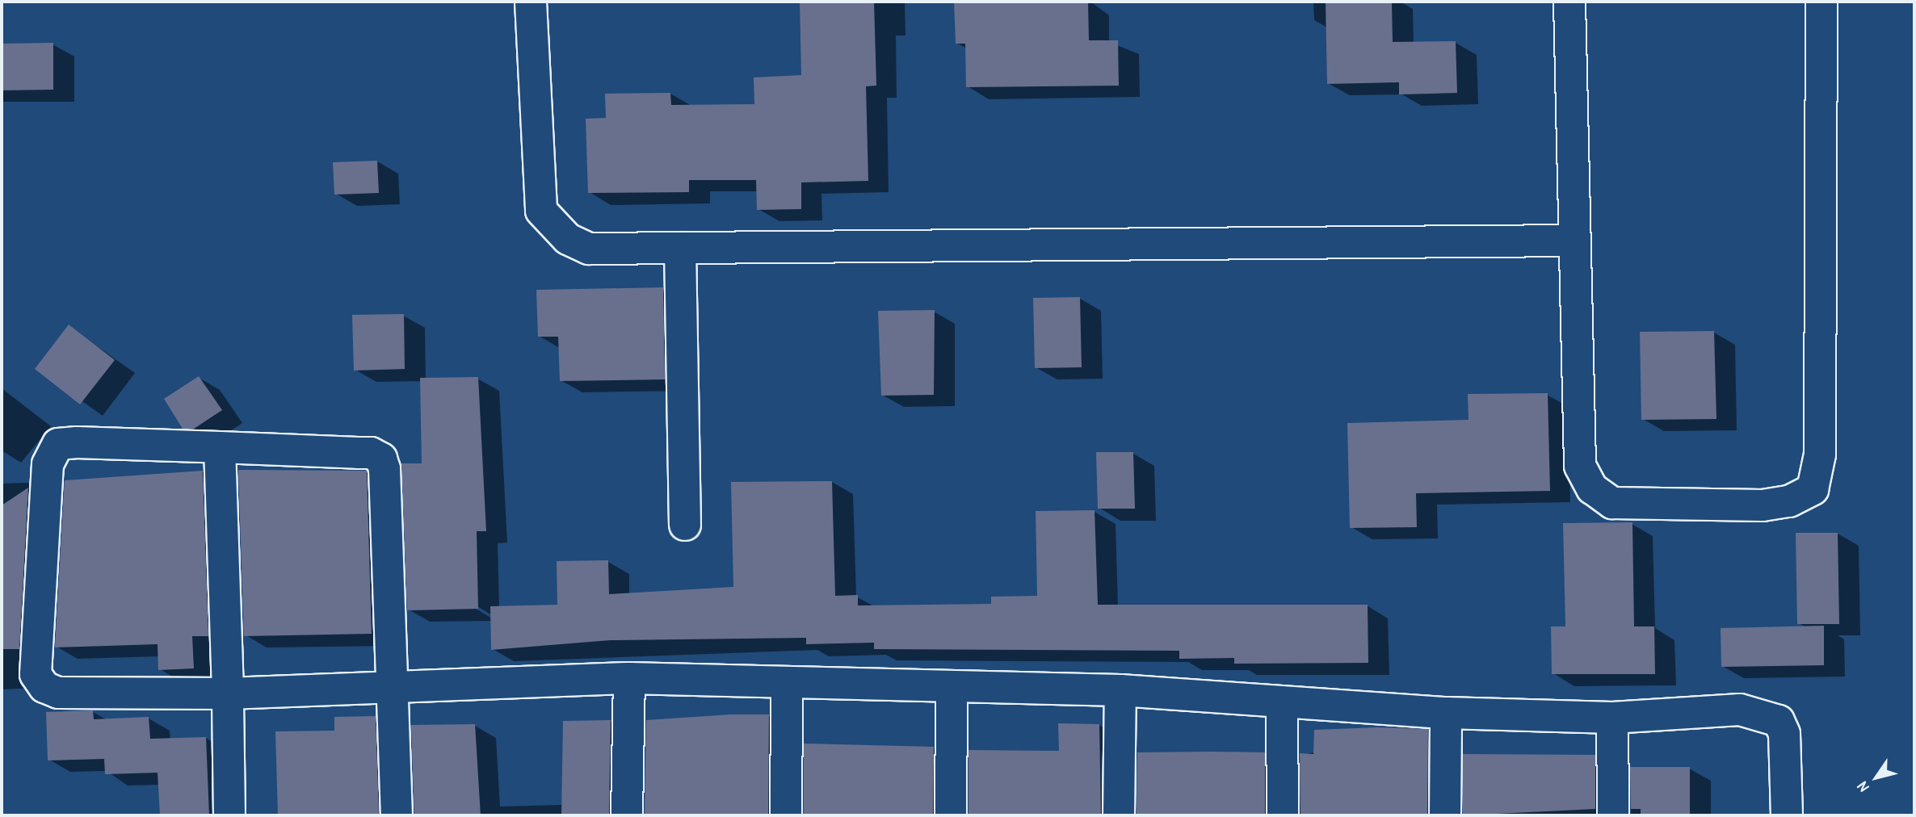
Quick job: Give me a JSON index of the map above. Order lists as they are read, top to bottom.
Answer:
{
  "north": "bottom left"
}
